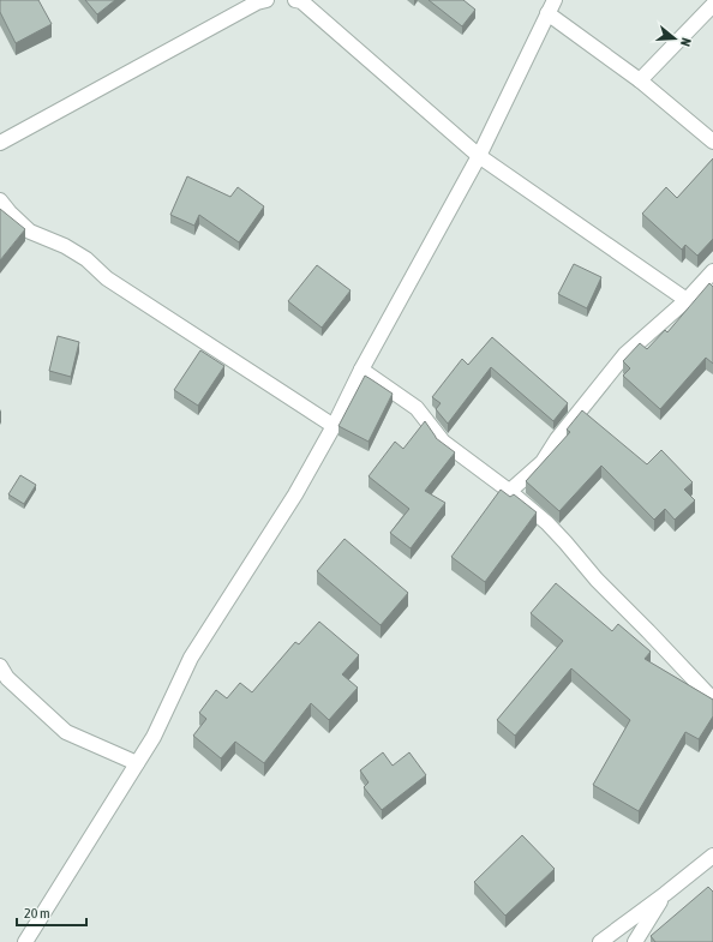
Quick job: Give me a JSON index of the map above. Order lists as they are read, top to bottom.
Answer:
{
  "scale_bar": "20 m",
  "north": "right"
}
